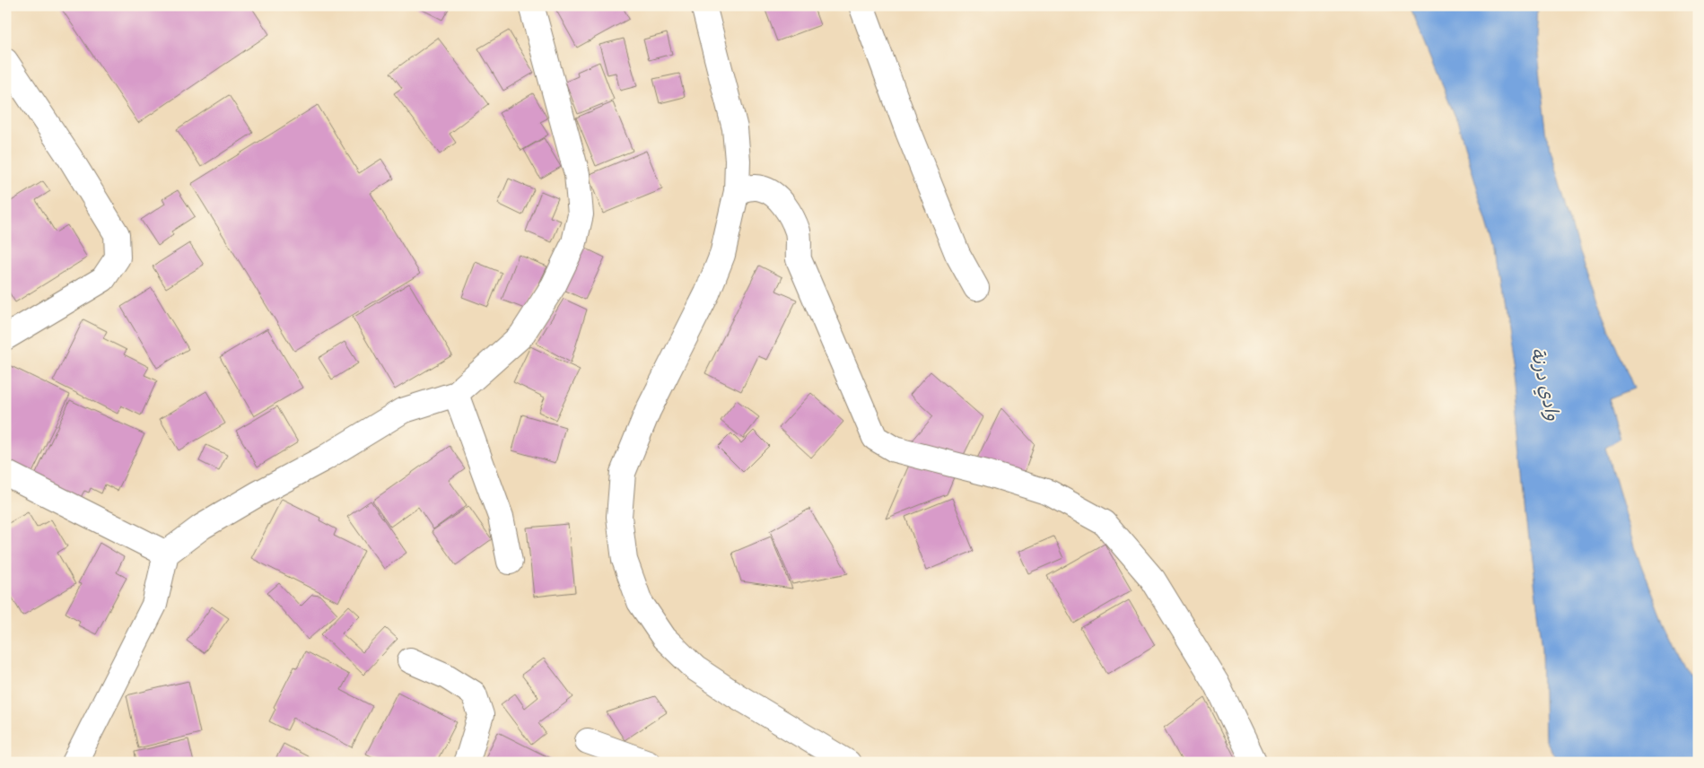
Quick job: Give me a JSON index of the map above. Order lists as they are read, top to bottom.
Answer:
{
  "water": ["وادي درنة"]
}
